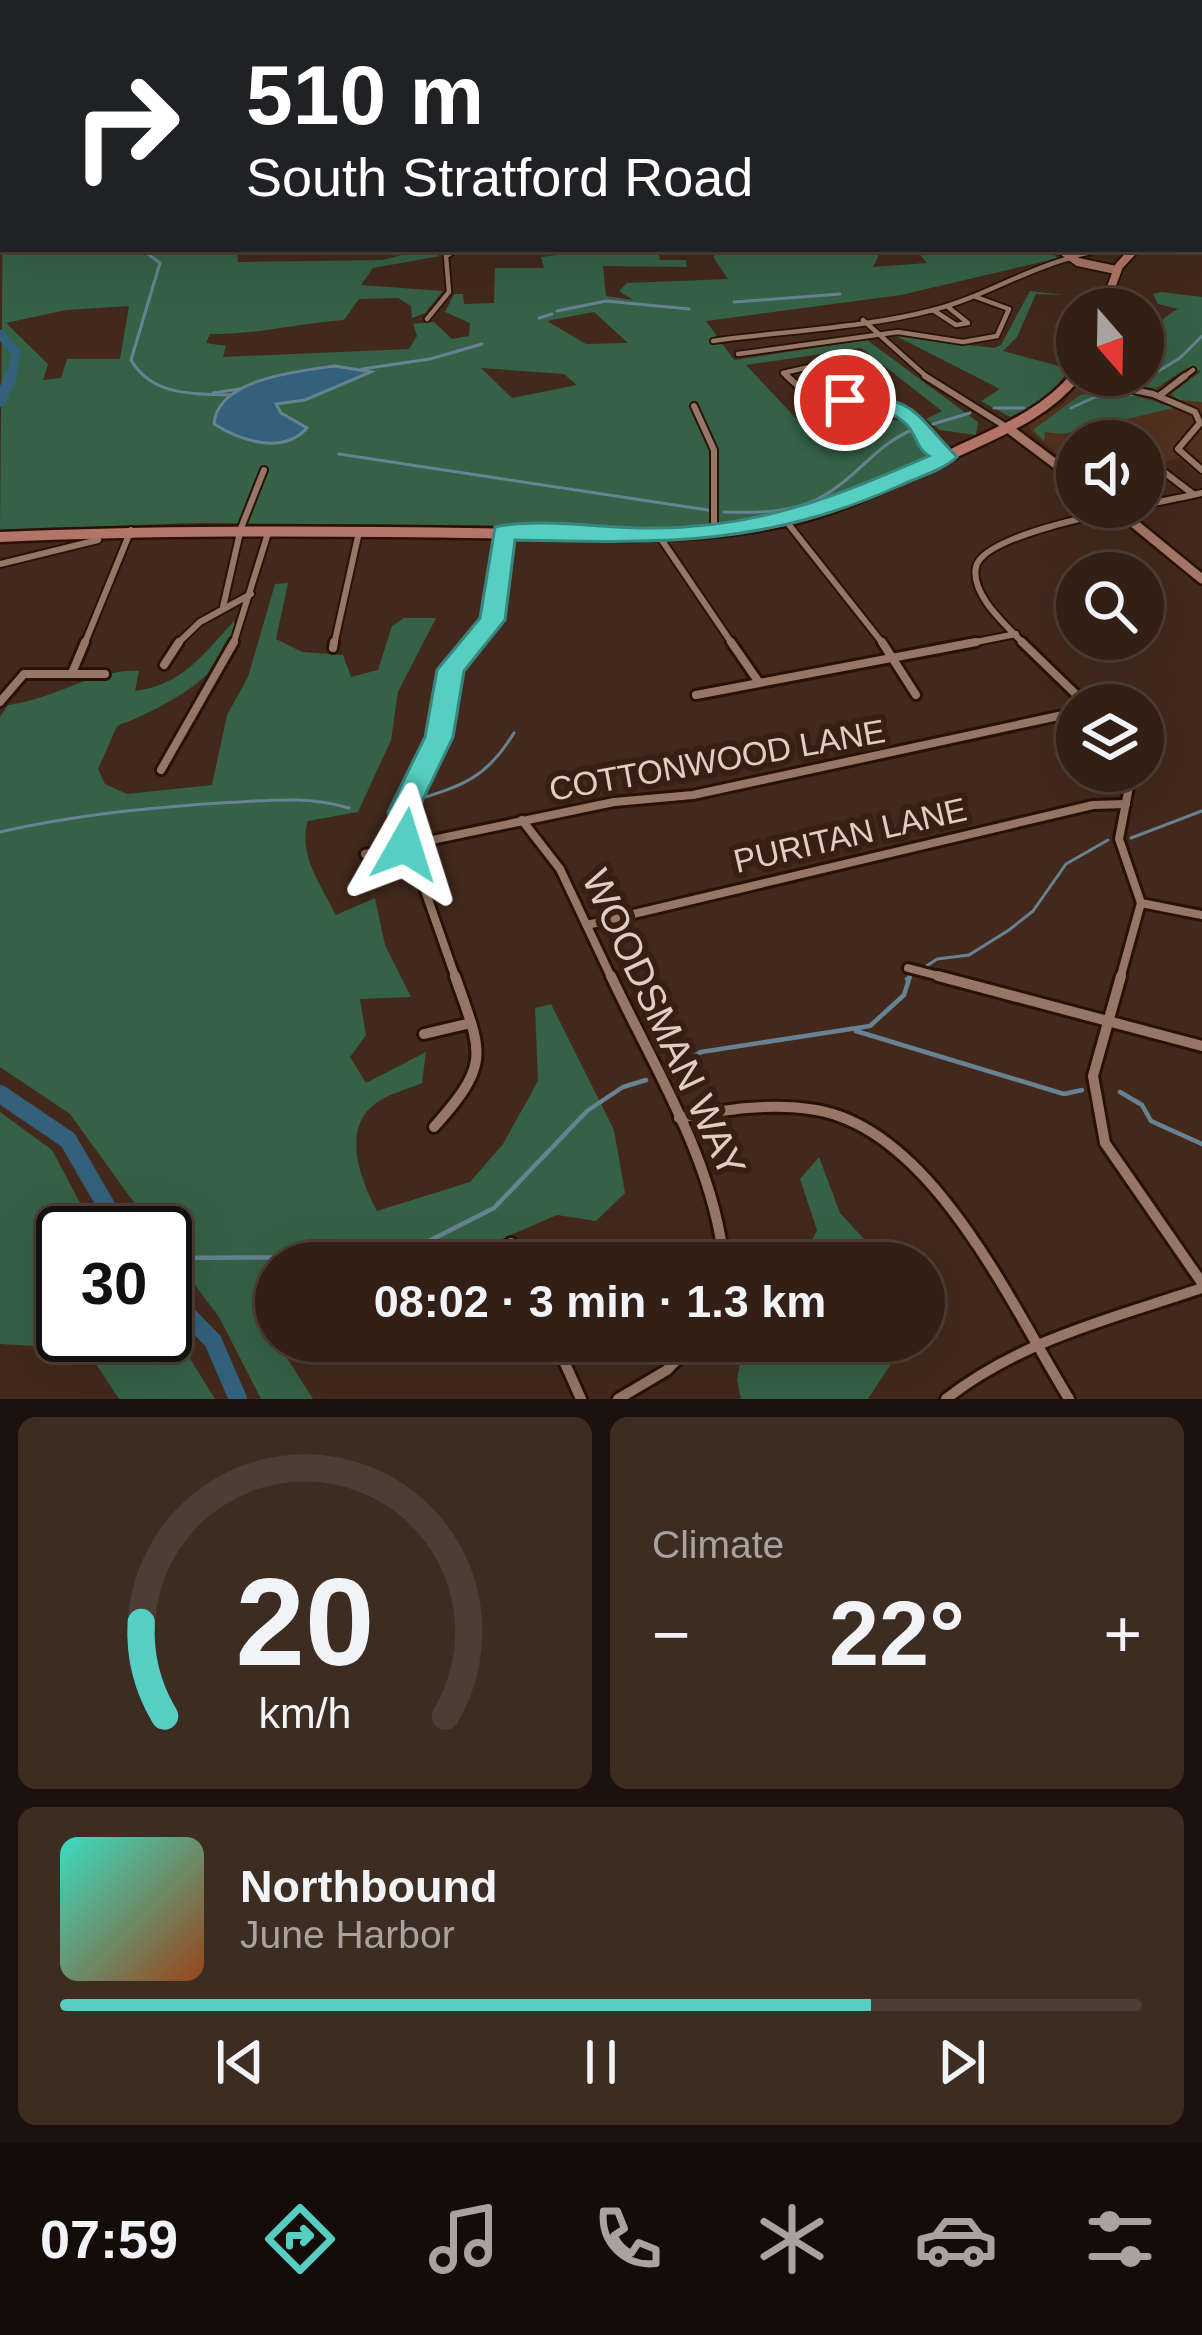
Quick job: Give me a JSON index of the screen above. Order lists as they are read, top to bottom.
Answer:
{
  "streets": {
    "street": ["COTTONWOOD LANE", "PURITAN LANE", "WOODSMAN WAY"]
  },
  "crossings": [
    ["COTTONWOOD LANE", "WOODSMAN WAY"],
    ["PURITAN LANE", "WOODSMAN WAY"]
  ],
  "north": "bottom",
  "page": {
    "turn": ["510 m", "South Stratford Road"],
    "limit": "30",
    "trip": "08:02 · 3 min · 1.3 km",
    "tile": "Climate",
    "heat": ["−", "22°", "+"],
    "song": ["Northbound", "June Harbor"],
    "tabs": "07:59",
    "gauge": ["20", "km/h"]
  }
}
